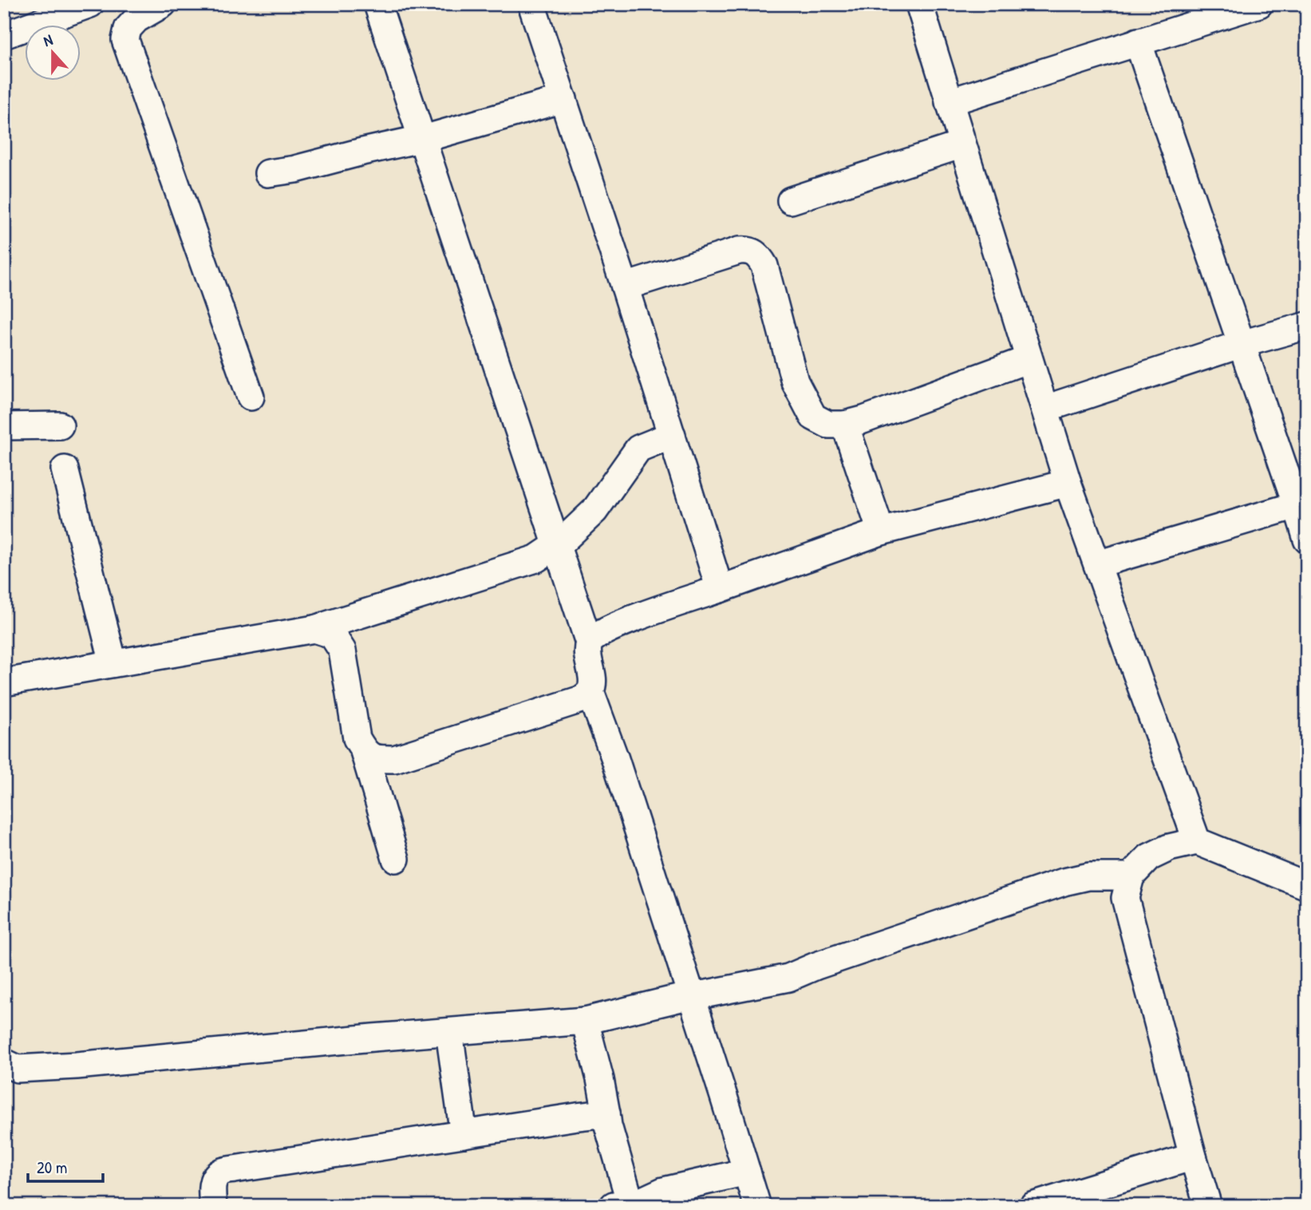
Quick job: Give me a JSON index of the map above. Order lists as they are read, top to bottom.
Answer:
{
  "scale_bar": "20 m",
  "north": "top"
}
